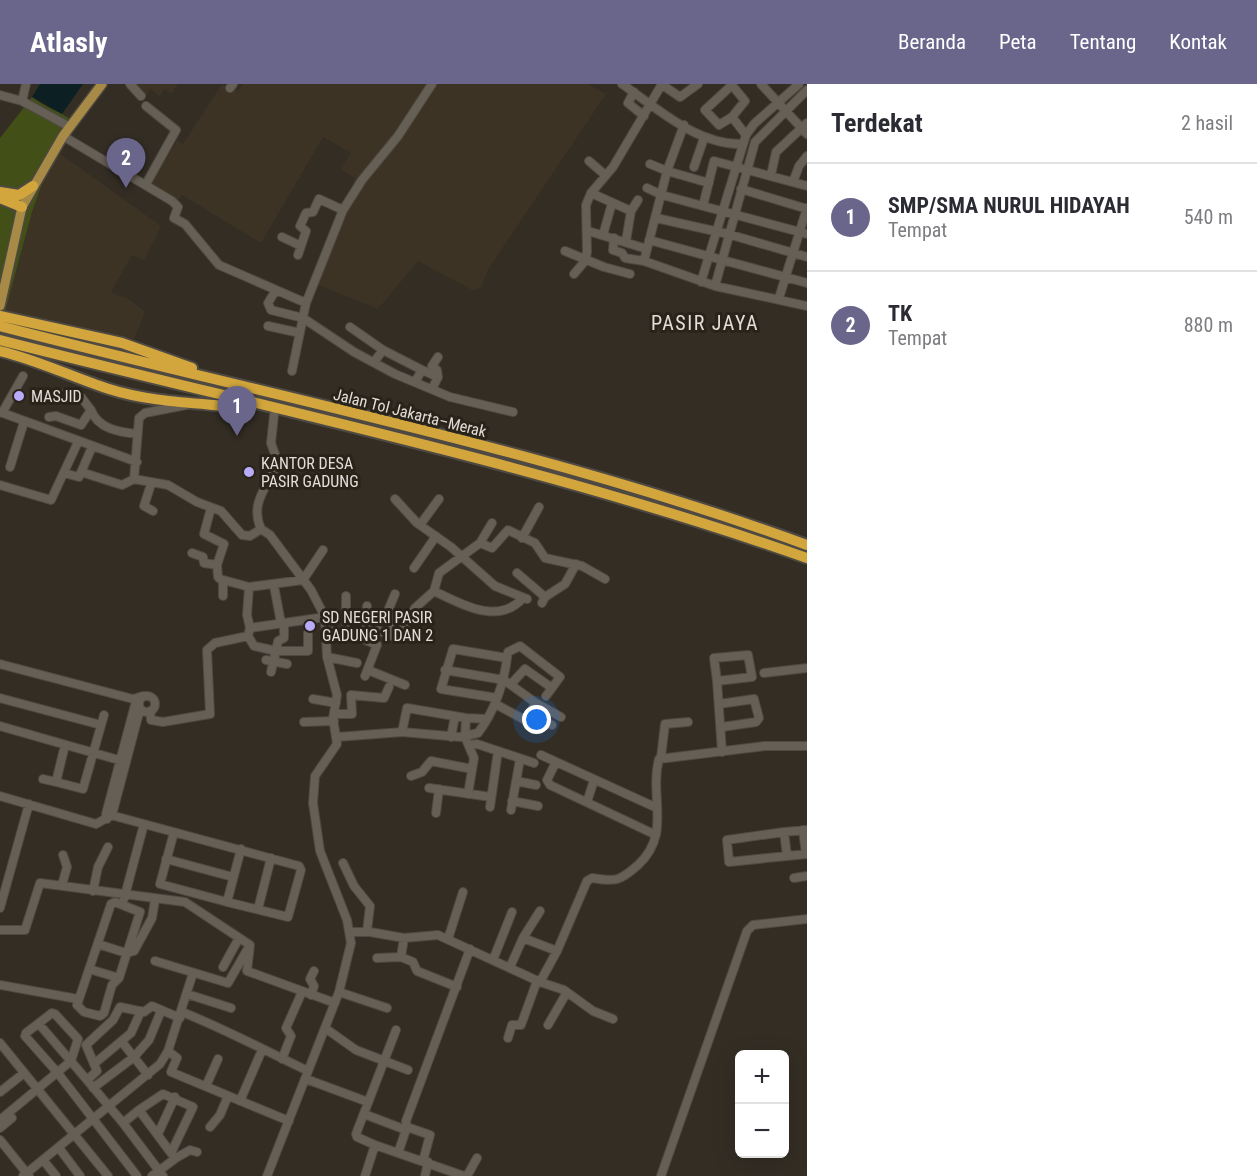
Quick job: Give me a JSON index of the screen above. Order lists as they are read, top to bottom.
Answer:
{
  "streets": {
    "highway": ["Jalan Tol Jakarta–Merak"]
  },
  "districts": ["PASIR JAYA"],
  "places": ["MASJID", "KANTOR DESA PASIR GADUNG", "SD NEGERI PASIR GADUNG 1 DAN 2"],
  "page": {
    "header": "Atlasly",
    "nav": [
      "Beranda",
      "Peta",
      "Tentang",
      "Kontak"
    ],
    "heading": ["Terdekat", "2 hasil"],
    "pins": ["2", "1"],
    "list": [
      {
        "mark": "1",
        "name": "SMP/SMA NURUL HIDAYAH",
        "note": "Tempat",
        "value": "540 m"
      },
      {
        "mark": "2",
        "name": "TK",
        "note": "Tempat",
        "value": "880 m"
      }
    ],
    "map_buttons": ["+", "−"]
  }
}
